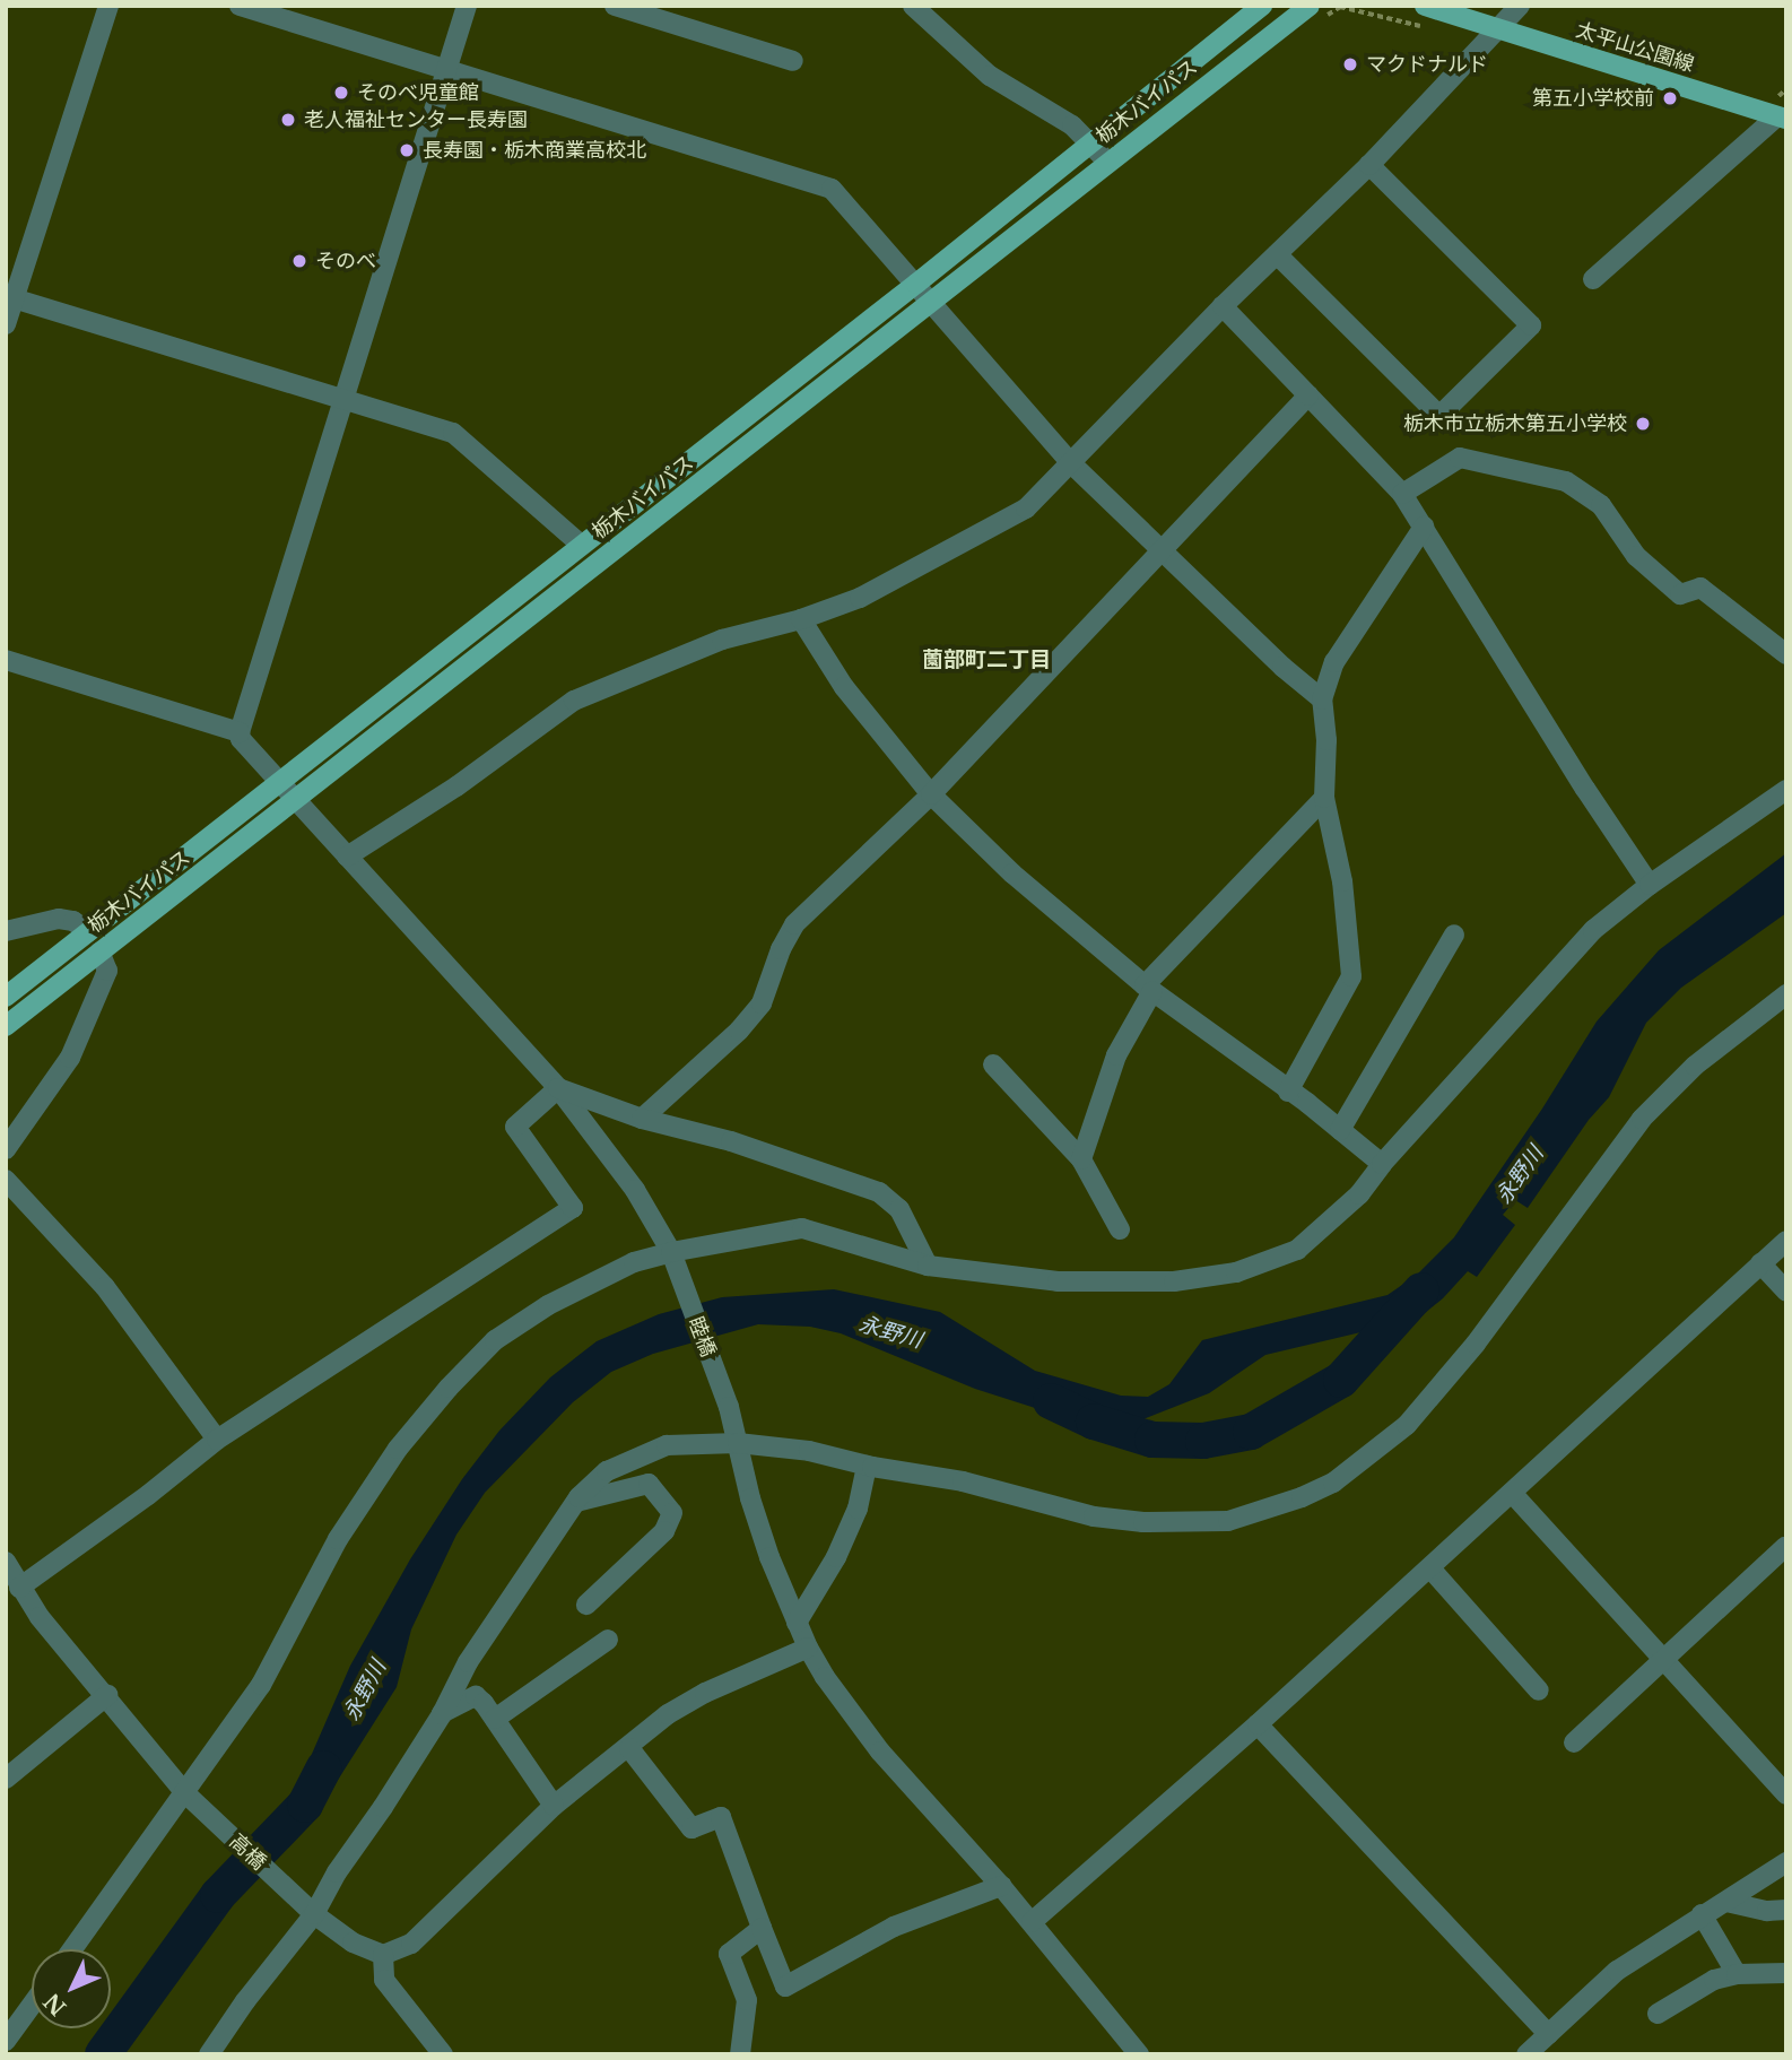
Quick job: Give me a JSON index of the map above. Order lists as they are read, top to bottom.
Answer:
{
  "streets": {
    "main road": ["太平山公園線", "栃木バイパス"],
    "street": ["睦橋", "高橋"]
  },
  "crossings": [
    ["栃木バイパス", "睦橋"]
  ],
  "districts": ["薗部町二丁目"],
  "water": ["永野川"],
  "places": [
    "マクドナルド",
    "そのべ児童館",
    "第五小学校前",
    "老人福祉センター長寿園",
    "長寿園・栃木商業高校北",
    "そのべ",
    "栃木市立栃木第五小学校"
  ],
  "north": "bottom left"
}
